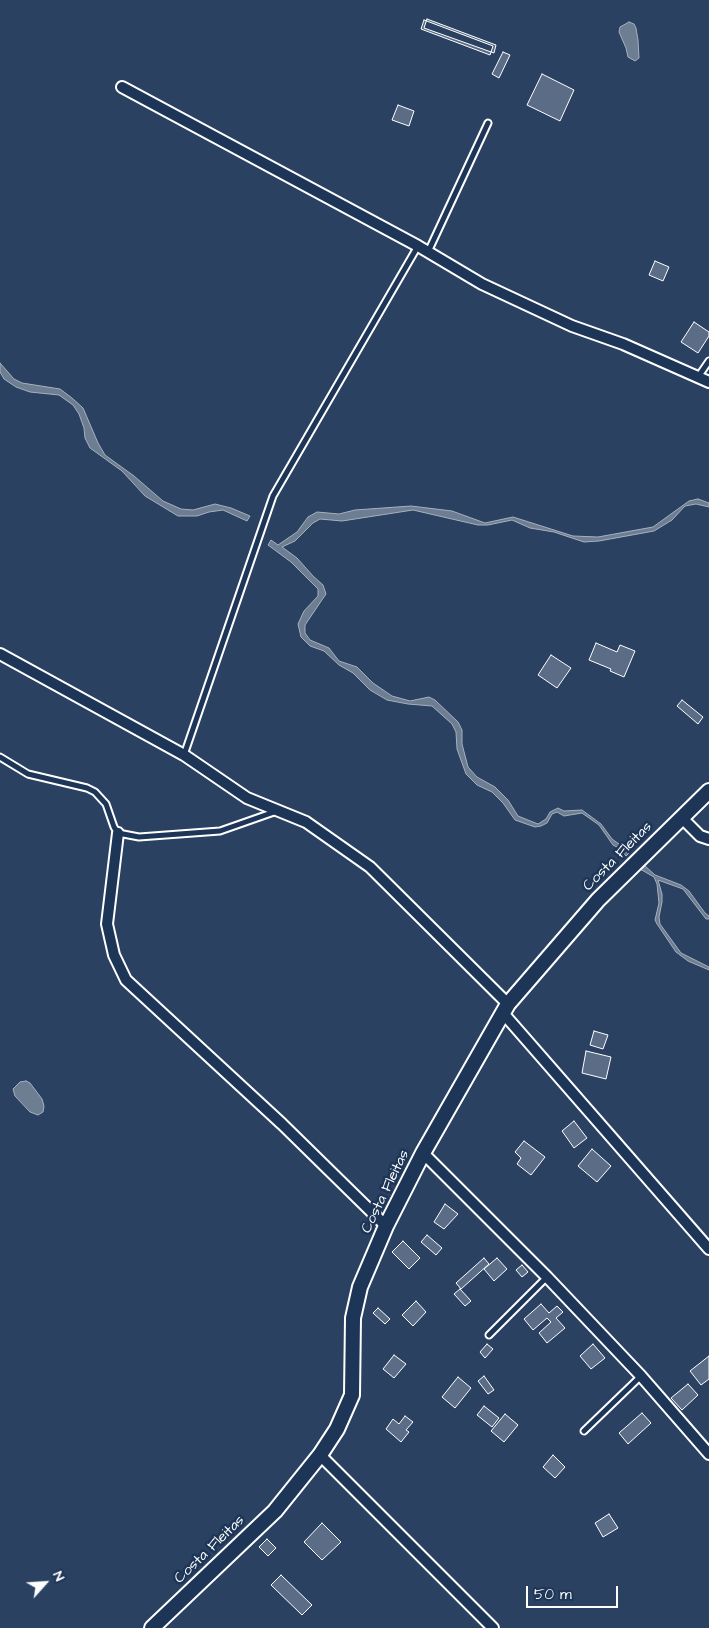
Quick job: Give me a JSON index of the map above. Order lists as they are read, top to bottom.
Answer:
{
  "streets": {
    "main road": ["Costa Fleitas"]
  },
  "scale_bar": "50 m",
  "north": "top right"
}
